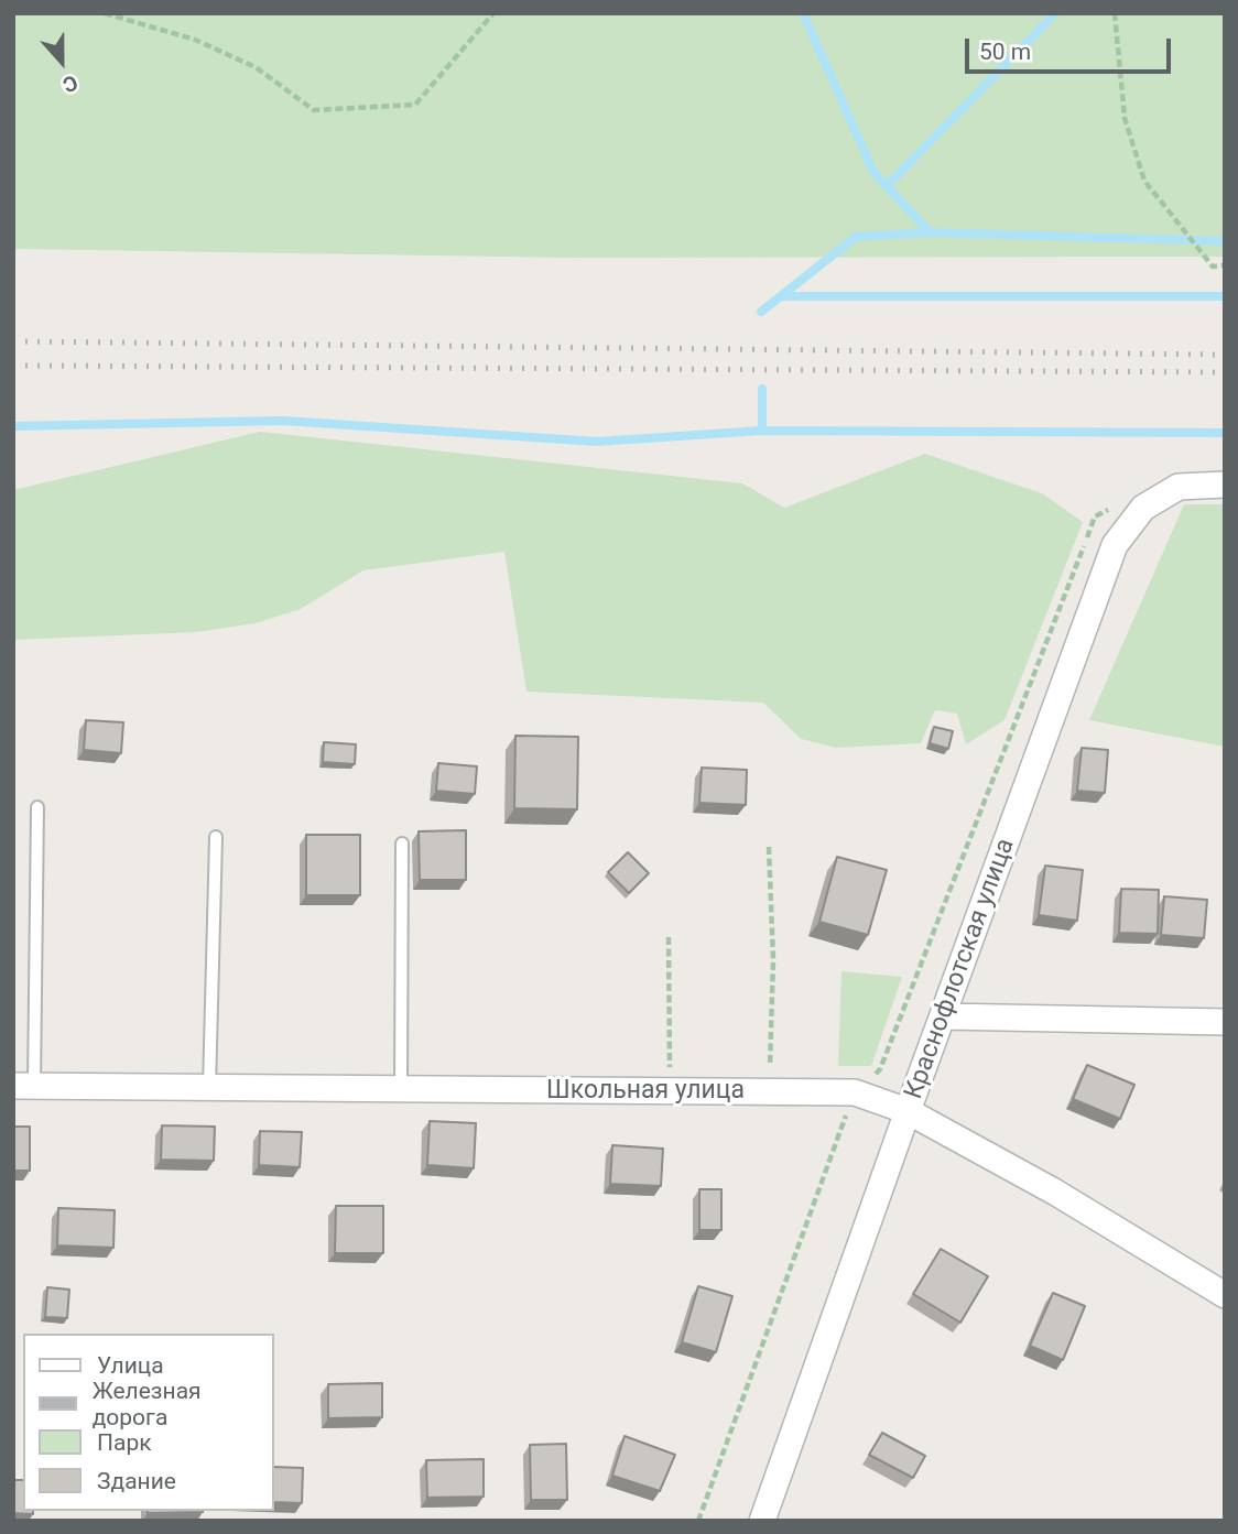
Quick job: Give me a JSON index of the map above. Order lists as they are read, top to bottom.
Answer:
{
  "streets": {
    "street": ["Краснофлотская улица", "Школьная улица"]
  },
  "crossings": [
    ["Краснофлотская улица", "Школьная улица"]
  ],
  "legend": [
    "Улица",
    "Железная дорога",
    "Парк",
    "Здание"
  ],
  "scale_bar": "50 m",
  "north": "bottom"
}
